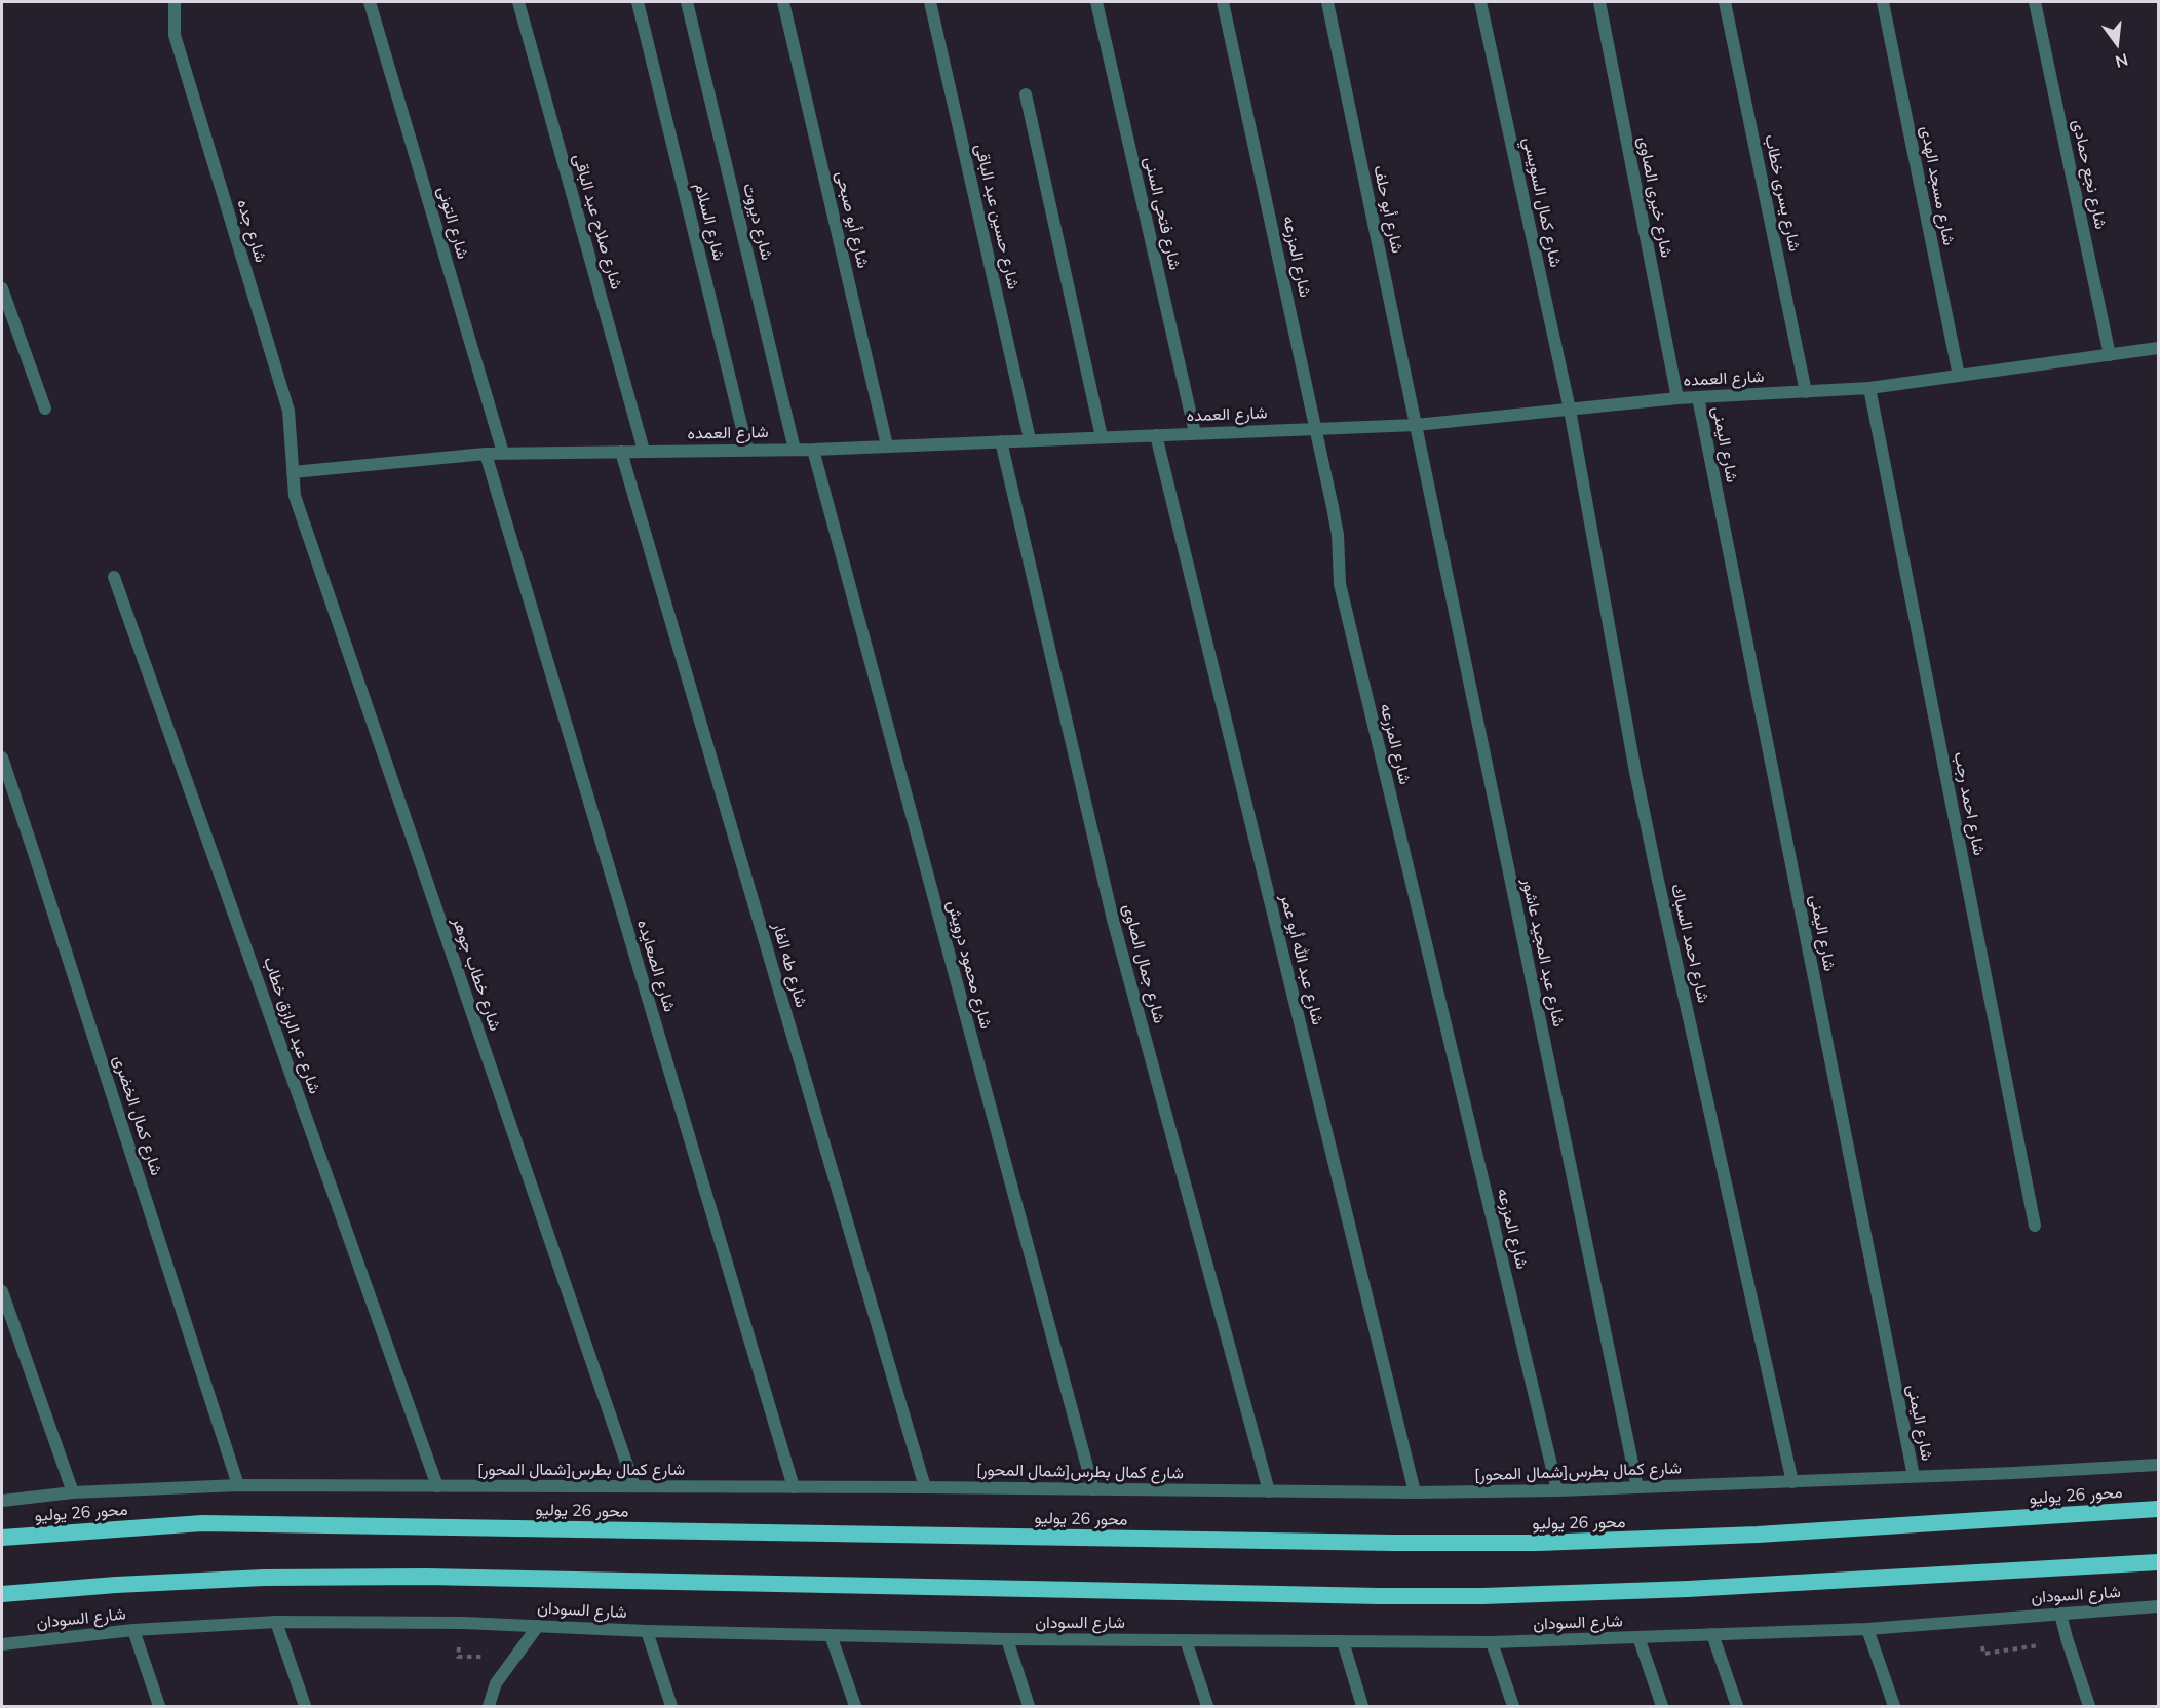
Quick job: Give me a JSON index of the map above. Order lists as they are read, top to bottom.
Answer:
{
  "streets": {
    "highway": ["محور 26 يوليو"],
    "street": [
      "شارع نجع حمادى",
      "شارع مسجد الهدى",
      "شارع يسرى خطاب",
      "شارع خيرى الصاوى",
      "شارع كمال السويسي",
      "شارع أبو حلف",
      "شارع فتحى السنى",
      "شارع حسين عبد الباقى",
      "شارع أبو صبحى",
      "شارع صلاح عبد الباقى",
      "شارع السلام",
      "شارع ديروت",
      "شارع التونى",
      "شارع جده",
      "شارع المزرعه",
      "شارع العمده",
      "شارع اليمنى",
      "شارع احمد رجب",
      "شارع احمد السباك",
      "شارع عبد المجيد عاشور",
      "شارع عبد الله أبو عمر",
      "شارع جمال الصاوى",
      "شارع طه الفار",
      "شارع محمود درويش",
      "شارع الصعايده",
      "شارع خطاب جوهر",
      "شارع عبد الرازق خطاب",
      "شارع كمال الخضرى",
      "شارع كمال بطرس[شمال المحور]",
      "شارع السودان"
    ]
  },
  "crossings": [
    ["شارع نجع حمادى", "شارع العمده"],
    ["شارع مسجد الهدى", "شارع العمده"],
    ["شارع يسرى خطاب", "شارع العمده"],
    ["شارع خيرى الصاوى", "شارع العمده"],
    ["شارع كمال السويسي", "شارع العمده"],
    ["شارع كمال السويسي", "شارع احمد السباك"],
    ["شارع أبو حلف", "شارع العمده"],
    ["شارع أبو حلف", "شارع عبد المجيد عاشور"],
    ["شارع فتحى السنى", "شارع العمده"],
    ["شارع حسين عبد الباقى", "شارع العمده"],
    ["شارع أبو صبحى", "شارع العمده"],
    ["شارع صلاح عبد الباقى", "شارع العمده"],
    ["شارع السلام", "شارع العمده"],
    ["شارع ديروت", "شارع العمده"],
    ["شارع التونى", "شارع العمده"],
    ["شارع جده", "شارع العمده"],
    ["شارع جده", "شارع خطاب جوهر"],
    ["شارع المزرعه", "شارع العمده"],
    ["شارع المزرعه", "شارع كمال بطرس[شمال المحور]"],
    ["شارع العمده", "شارع اليمنى"],
    ["شارع العمده", "شارع احمد رجب"],
    ["شارع العمده", "شارع احمد السباك"],
    ["شارع العمده", "شارع عبد المجيد عاشور"],
    ["شارع العمده", "شارع عبد الله أبو عمر"],
    ["شارع العمده", "شارع جمال الصاوى"],
    ["شارع العمده", "شارع طه الفار"],
    ["شارع العمده", "شارع محمود درويش"],
    ["شارع العمده", "شارع الصعايده"],
    ["شارع العمده", "شارع خطاب جوهر"],
    ["شارع اليمنى", "شارع كمال بطرس[شمال المحور]"],
    ["شارع احمد السباك", "شارع كمال بطرس[شمال المحور]"],
    ["شارع عبد المجيد عاشور", "شارع كمال بطرس[شمال المحور]"],
    ["شارع عبد الله أبو عمر", "شارع كمال بطرس[شمال المحور]"],
    ["شارع جمال الصاوى", "شارع كمال بطرس[شمال المحور]"],
    ["شارع طه الفار", "شارع كمال بطرس[شمال المحور]"],
    ["شارع محمود درويش", "شارع كمال بطرس[شمال المحور]"],
    ["شارع الصعايده", "شارع كمال بطرس[شمال المحور]"],
    ["شارع خطاب جوهر", "شارع كمال بطرس[شمال المحور]"],
    ["شارع عبد الرازق خطاب", "شارع كمال بطرس[شمال المحور]"],
    ["شارع كمال الخضرى", "شارع كمال بطرس[شمال المحور]"]
  ],
  "north": "bottom"
}
